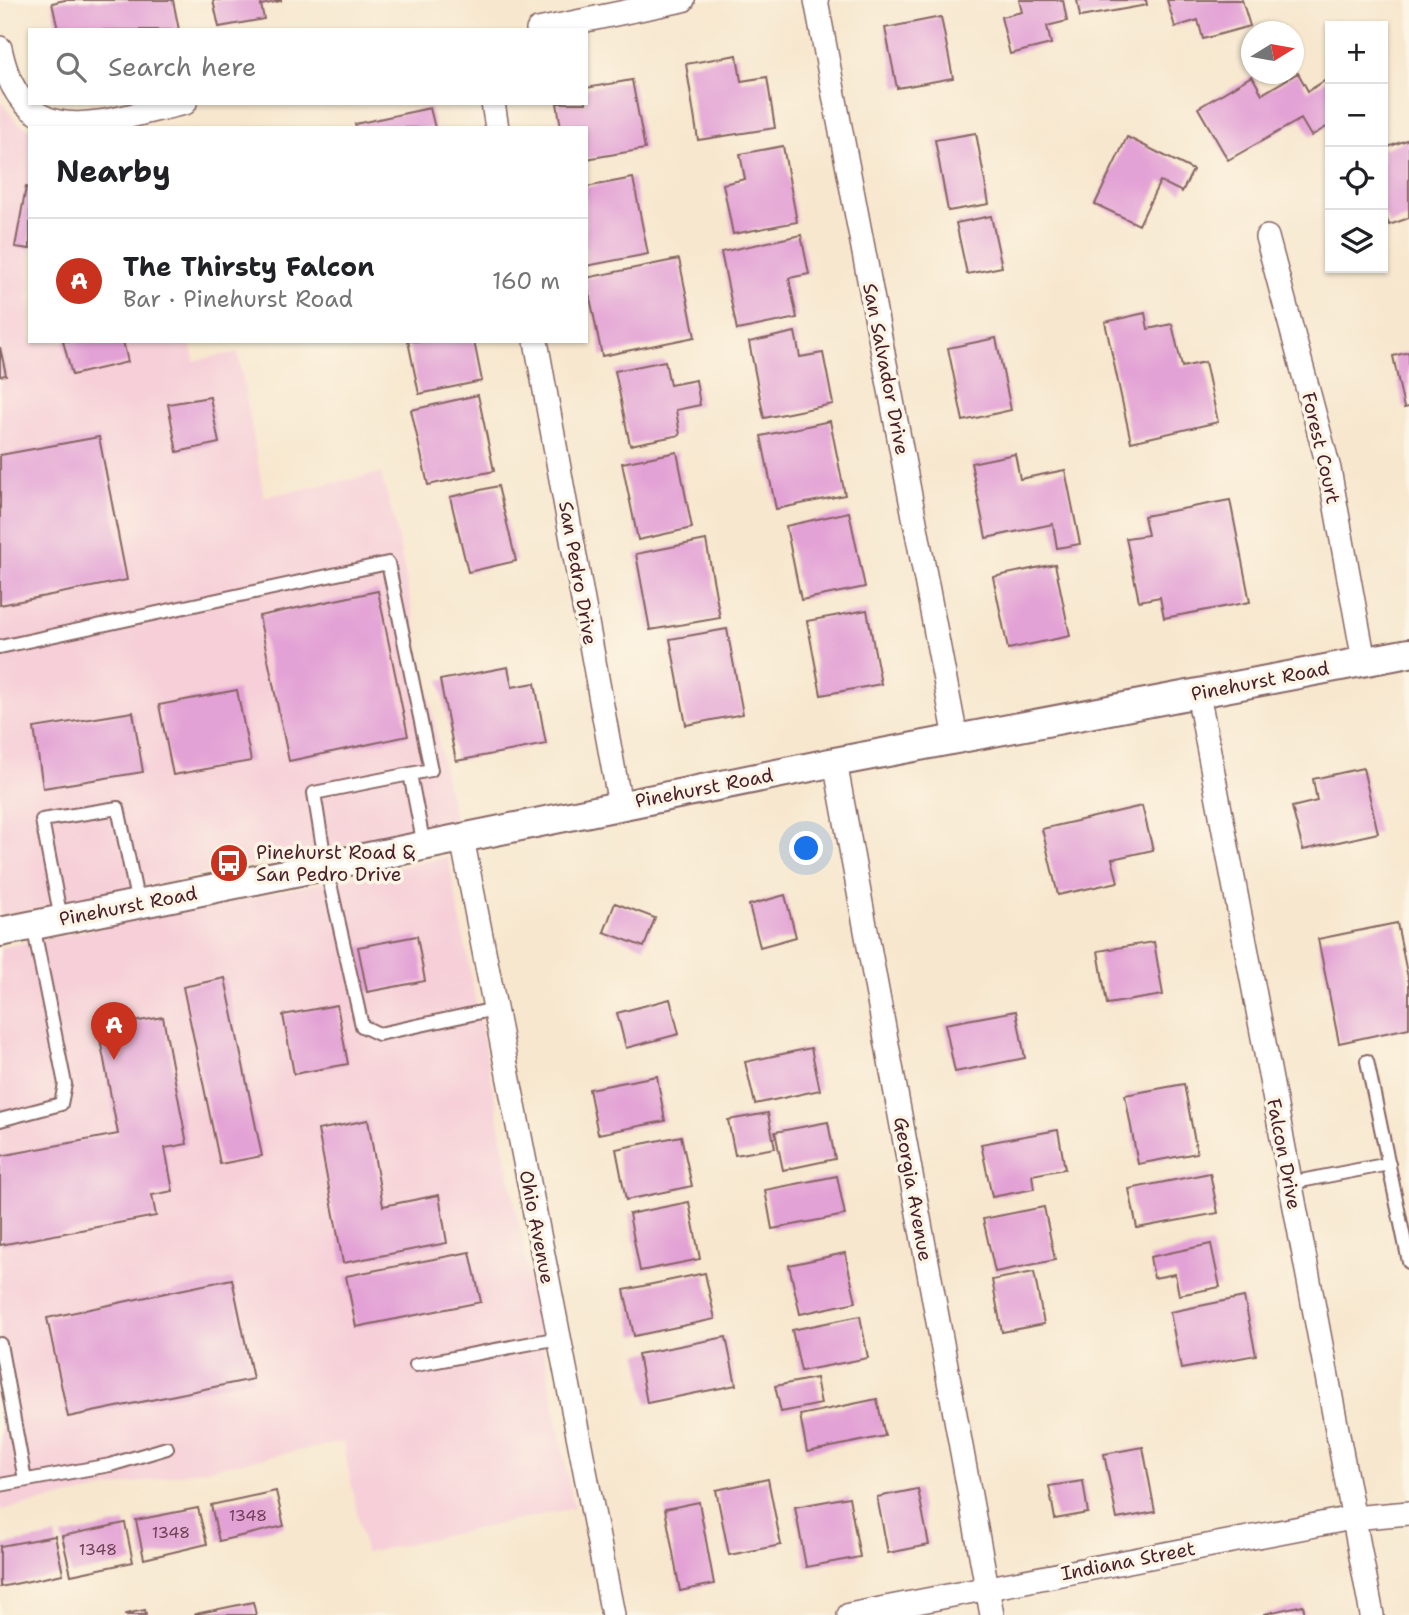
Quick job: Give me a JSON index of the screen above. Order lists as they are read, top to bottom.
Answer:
{
  "streets": {
    "street": [
      "San Salvador Drive",
      "Forest Court",
      "San Pedro Drive",
      "Pinehurst Road",
      "Falcon Drive",
      "Georgia Avenue",
      "Ohio Avenue",
      "Indiana Street"
    ]
  },
  "crossings": [
    ["San Salvador Drive", "Pinehurst Road"],
    ["Forest Court", "Pinehurst Road"],
    ["San Pedro Drive", "Pinehurst Road"],
    ["Pinehurst Road", "Falcon Drive"],
    ["Pinehurst Road", "Georgia Avenue"],
    ["Pinehurst Road", "Ohio Avenue"],
    ["Falcon Drive", "Indiana Street"],
    ["Georgia Avenue", "Indiana Street"]
  ],
  "places": {
    "bus stop": ["Pinehurst Road & San Pedro Drive"]
  },
  "house_numbers": ["1348", "1348", "1348"],
  "north": "right",
  "page": {
    "map_buttons": ["+", "−"],
    "search": "Search here",
    "heading": "Nearby",
    "list": [
      {
        "mark": "A",
        "name": "The Thirsty Falcon",
        "note": "Bar · Pinehurst Road",
        "value": "160 m"
      }
    ],
    "pins": "A"
  }
}
